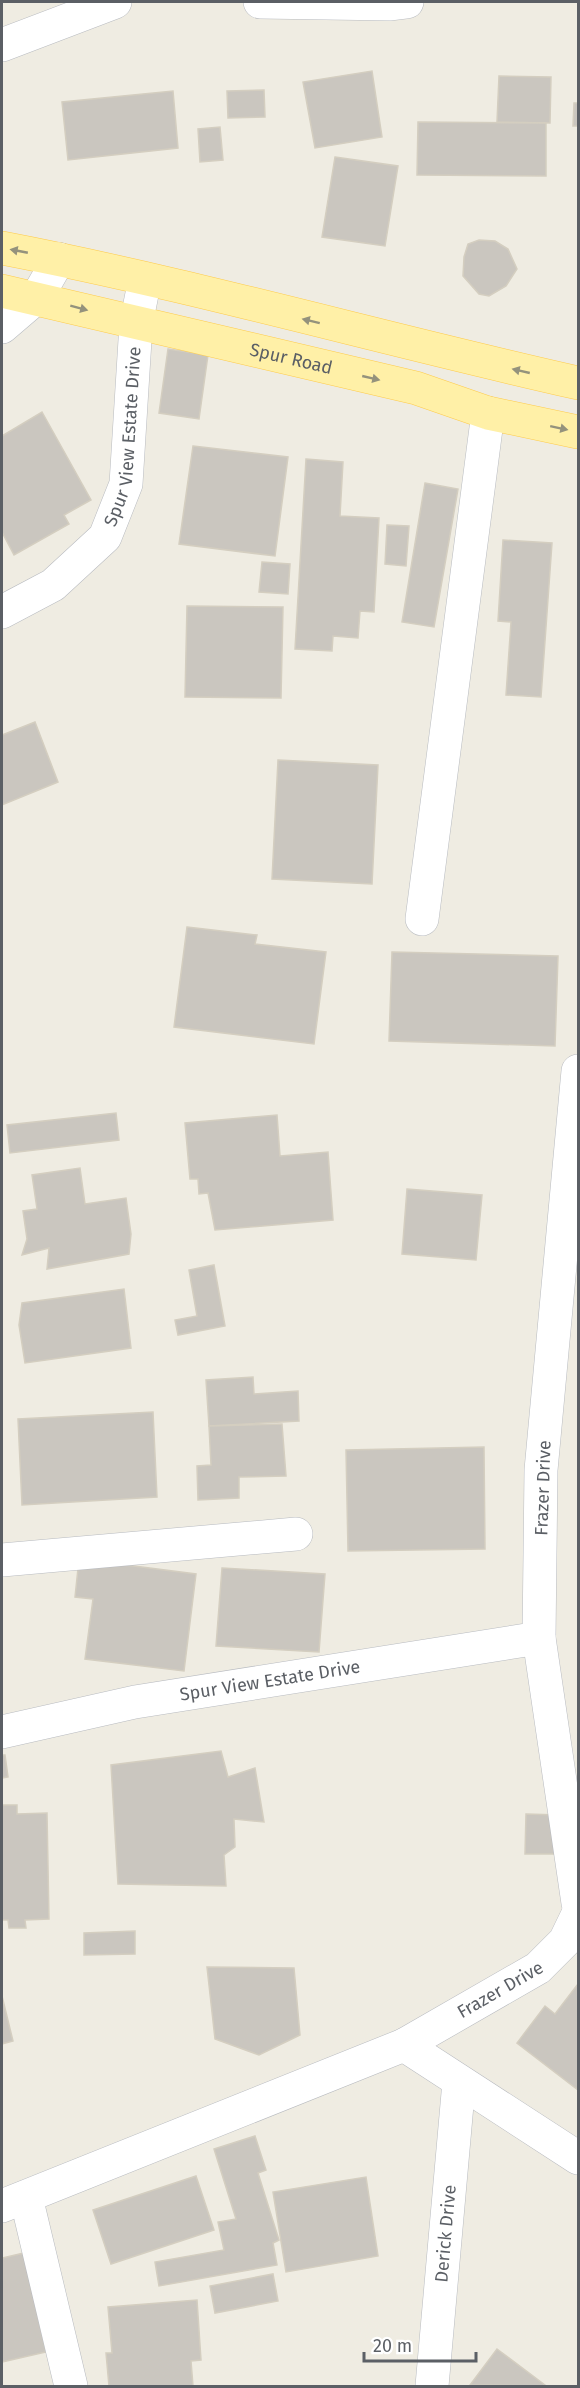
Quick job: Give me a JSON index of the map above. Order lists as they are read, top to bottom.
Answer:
{
  "streets": {
    "main road": ["Spur Road"],
    "street": ["Spur View Estate Drive", "Frazer Drive", "Derick Drive"]
  },
  "crossings": [
    ["Spur Road", "Spur View Estate Drive"],
    ["Spur View Estate Drive", "Frazer Drive"]
  ],
  "scale_bar": "20 m"
}
